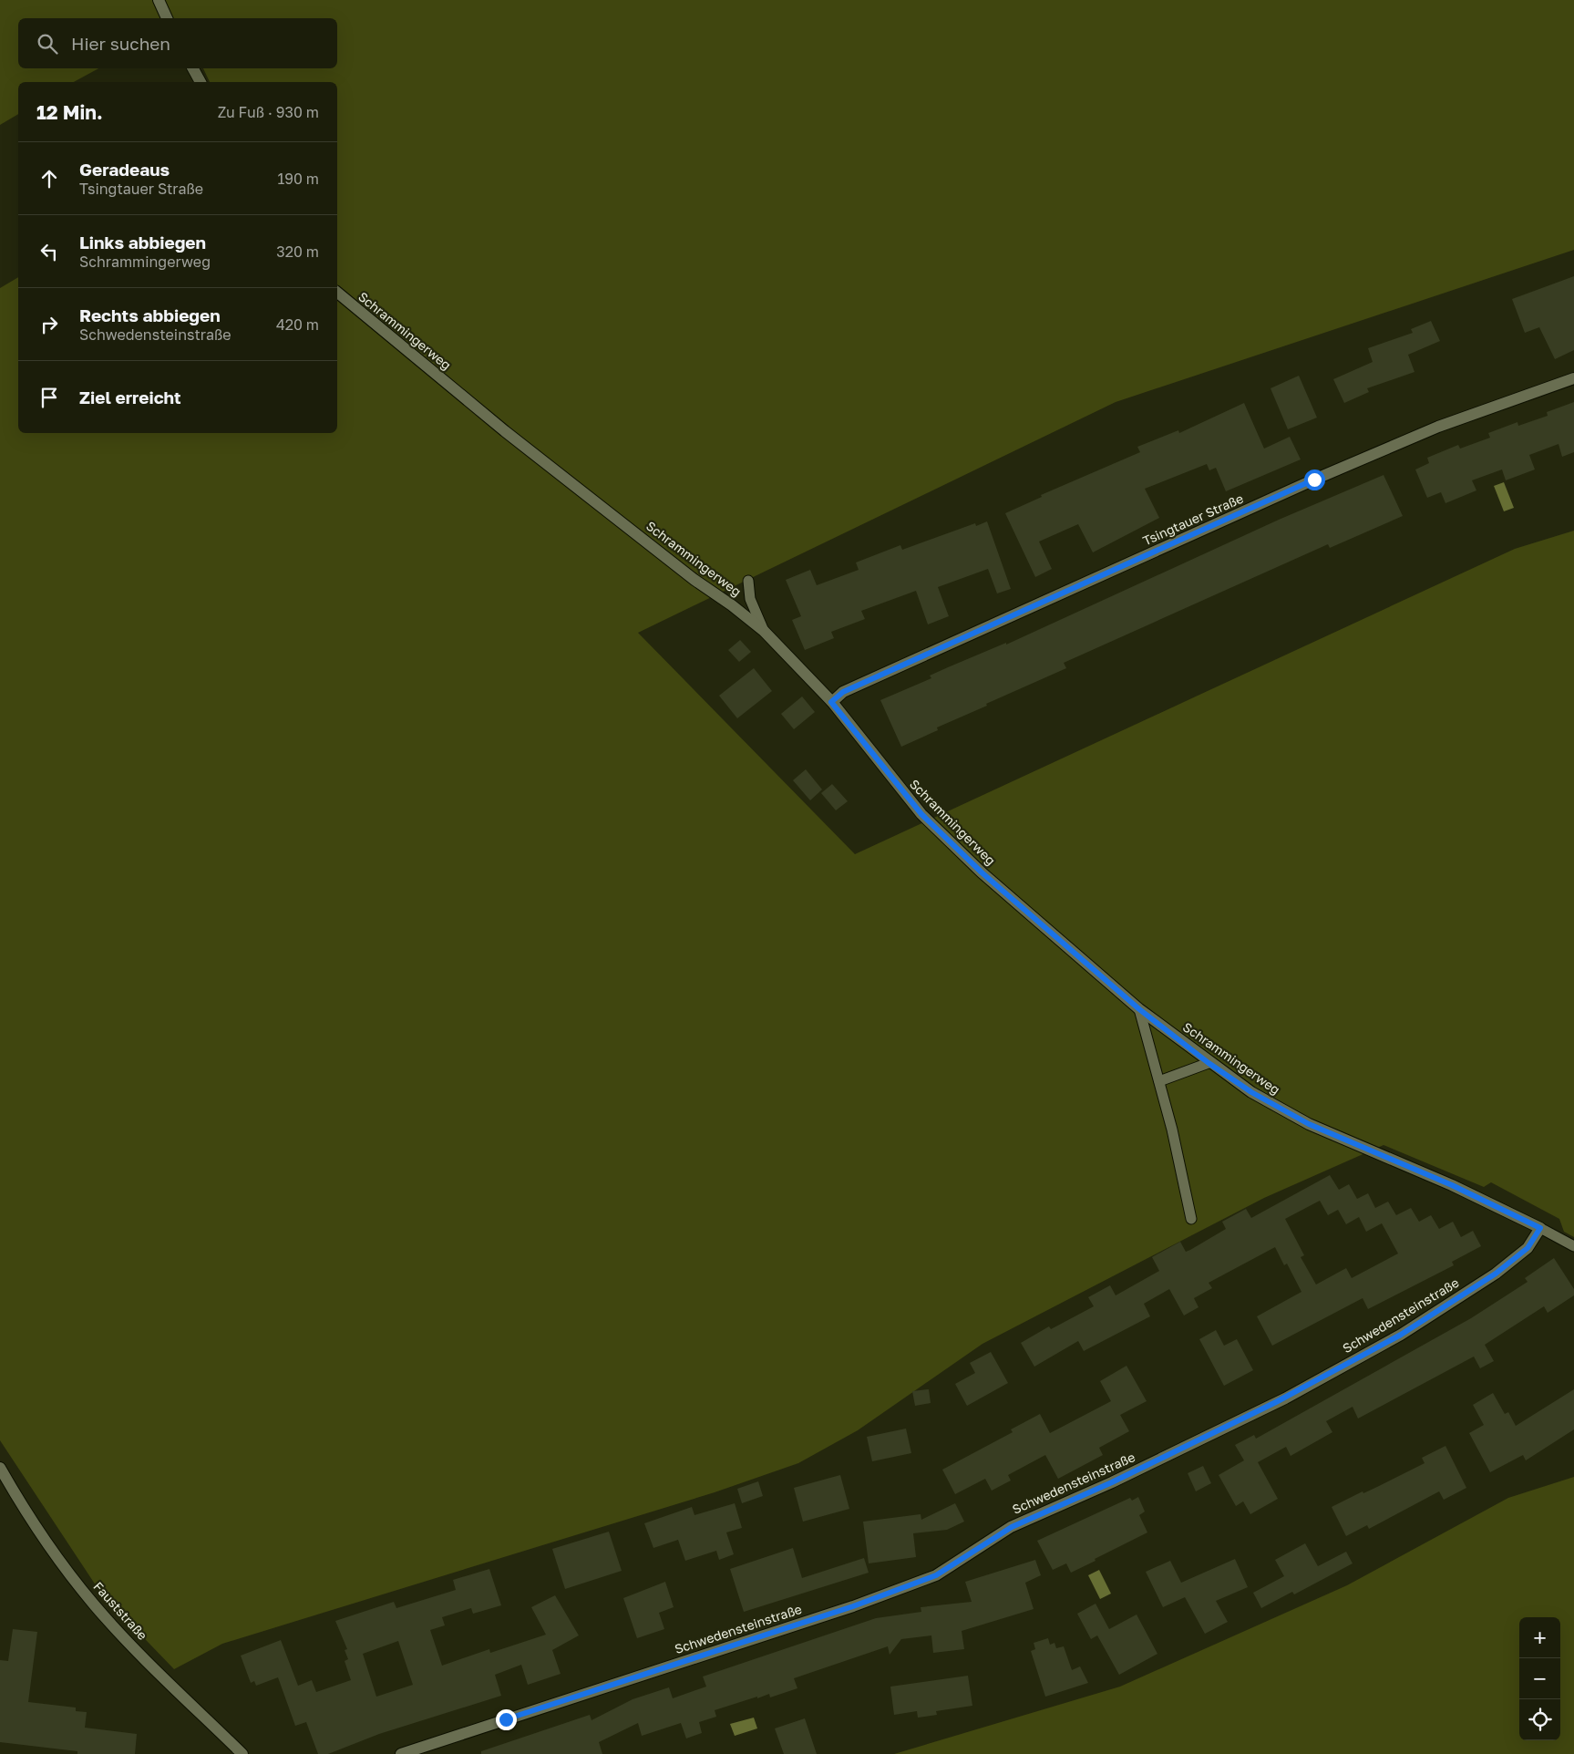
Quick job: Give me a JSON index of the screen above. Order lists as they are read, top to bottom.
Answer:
{
  "streets": {
    "street": [
      "Schrammingerweg",
      "Tsingtauer Straße",
      "Schwedensteinstraße",
      "Fauststraße"
    ]
  },
  "crossings": [
    ["Schrammingerweg", "Tsingtauer Straße"],
    ["Schrammingerweg", "Schwedensteinstraße"]
  ],
  "page": {
    "search": "Hier suchen",
    "heading": ["12 Min.", "Zu Fuß · 930 m"],
    "list": [
      ["Geradeaus", "Tsingtauer Straße", "190 m"],
      ["Links abbiegen", "Schrammingerweg", "320 m"],
      ["Rechts abbiegen", "Schwedensteinstraße", "420 m"],
      "Ziel erreicht"
    ],
    "map_buttons": ["+", "−"]
  }
}
